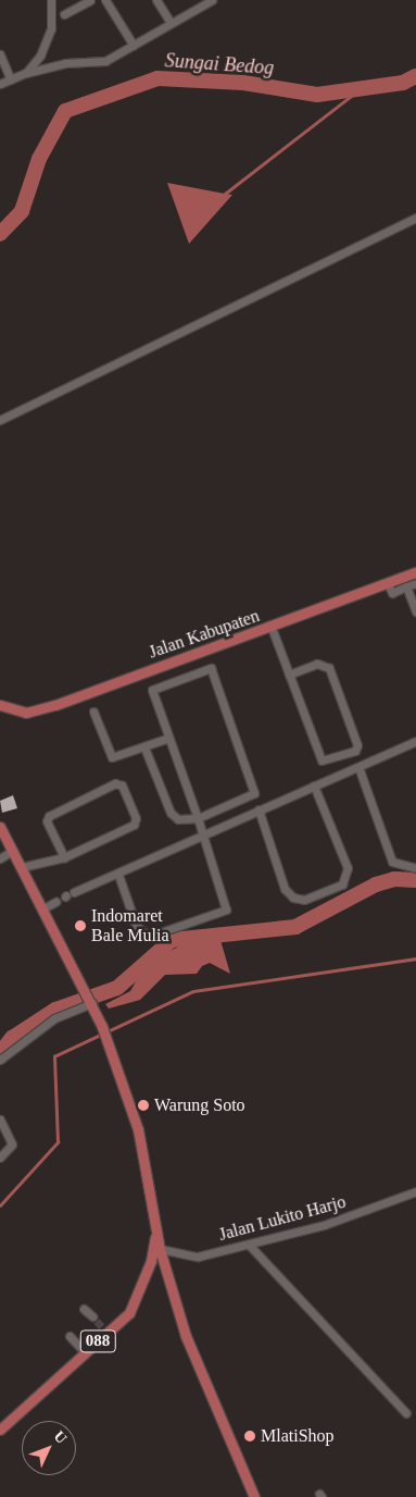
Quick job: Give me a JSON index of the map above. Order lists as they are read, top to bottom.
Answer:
{
  "streets": {
    "main road": ["Jalan Kabupaten", "088"],
    "street": ["Jalan Lukito Harjo"]
  },
  "crossings": [
    ["Jalan Lukito Harjo", "088"]
  ],
  "water": ["Sungai Bedog"],
  "places": ["Indomaret Bale Mulia", "Warung Soto", "MlatiShop"],
  "north": "top right"
}
